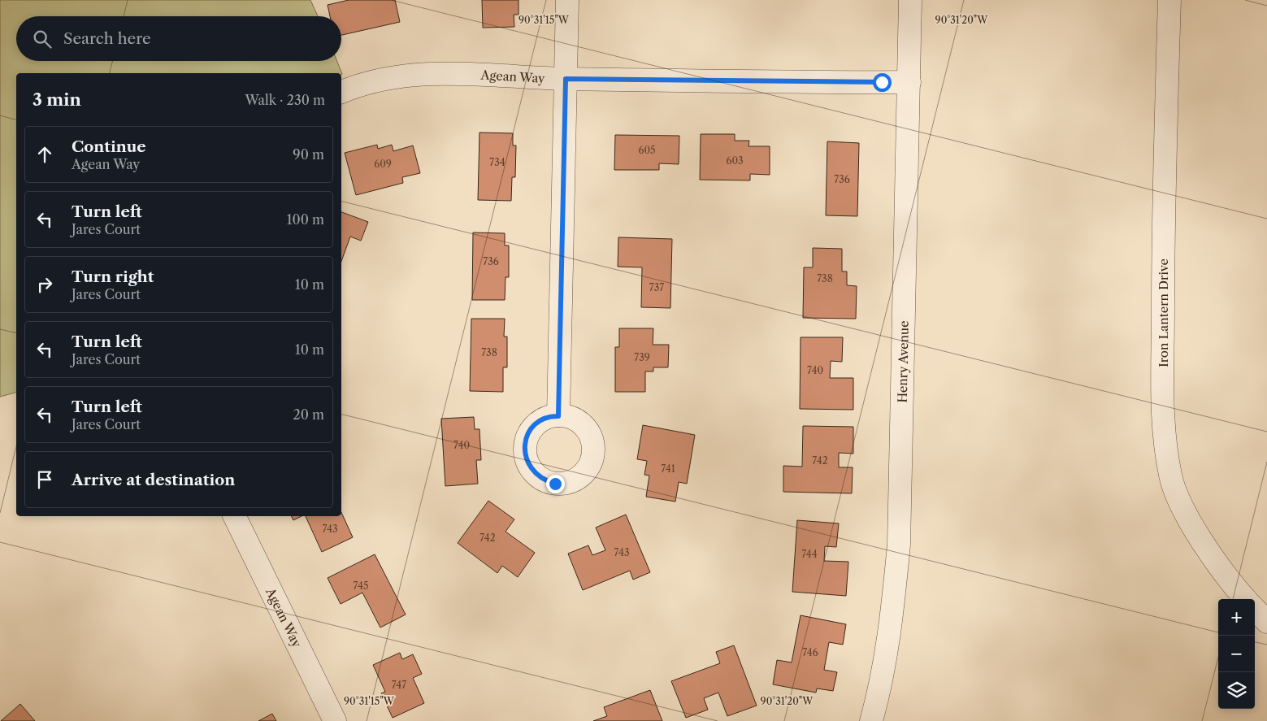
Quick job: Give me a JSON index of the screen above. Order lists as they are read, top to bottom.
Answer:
{
  "streets": {
    "street": ["Agean Way", "Iron Lantern Drive", "Henry Avenue"]
  },
  "crossings": [
    ["Agean Way", "Henry Avenue"]
  ],
  "house_numbers": [
    "605",
    "603",
    "734",
    "609",
    "736",
    "736",
    "738",
    "737",
    "738",
    "739",
    "740",
    "740",
    "742",
    "741",
    "743",
    "742",
    "743",
    "744",
    "745",
    "746",
    "747"
  ],
  "page": {
    "search": "Search here",
    "heading": ["3 min", "Walk · 230 m"],
    "list": [
      ["Continue", "Agean Way", "90 m"],
      ["Turn left", "Jares Court", "100 m"],
      ["Turn right", "Jares Court", "10 m"],
      ["Turn left", "Jares Court", "10 m"],
      ["Turn left", "Jares Court", "20 m"],
      "Arrive at destination"
    ],
    "map_buttons": ["+", "−"]
  },
  "coordinates": ["90°31'15\"W", "90°31'20\"W"]
}
